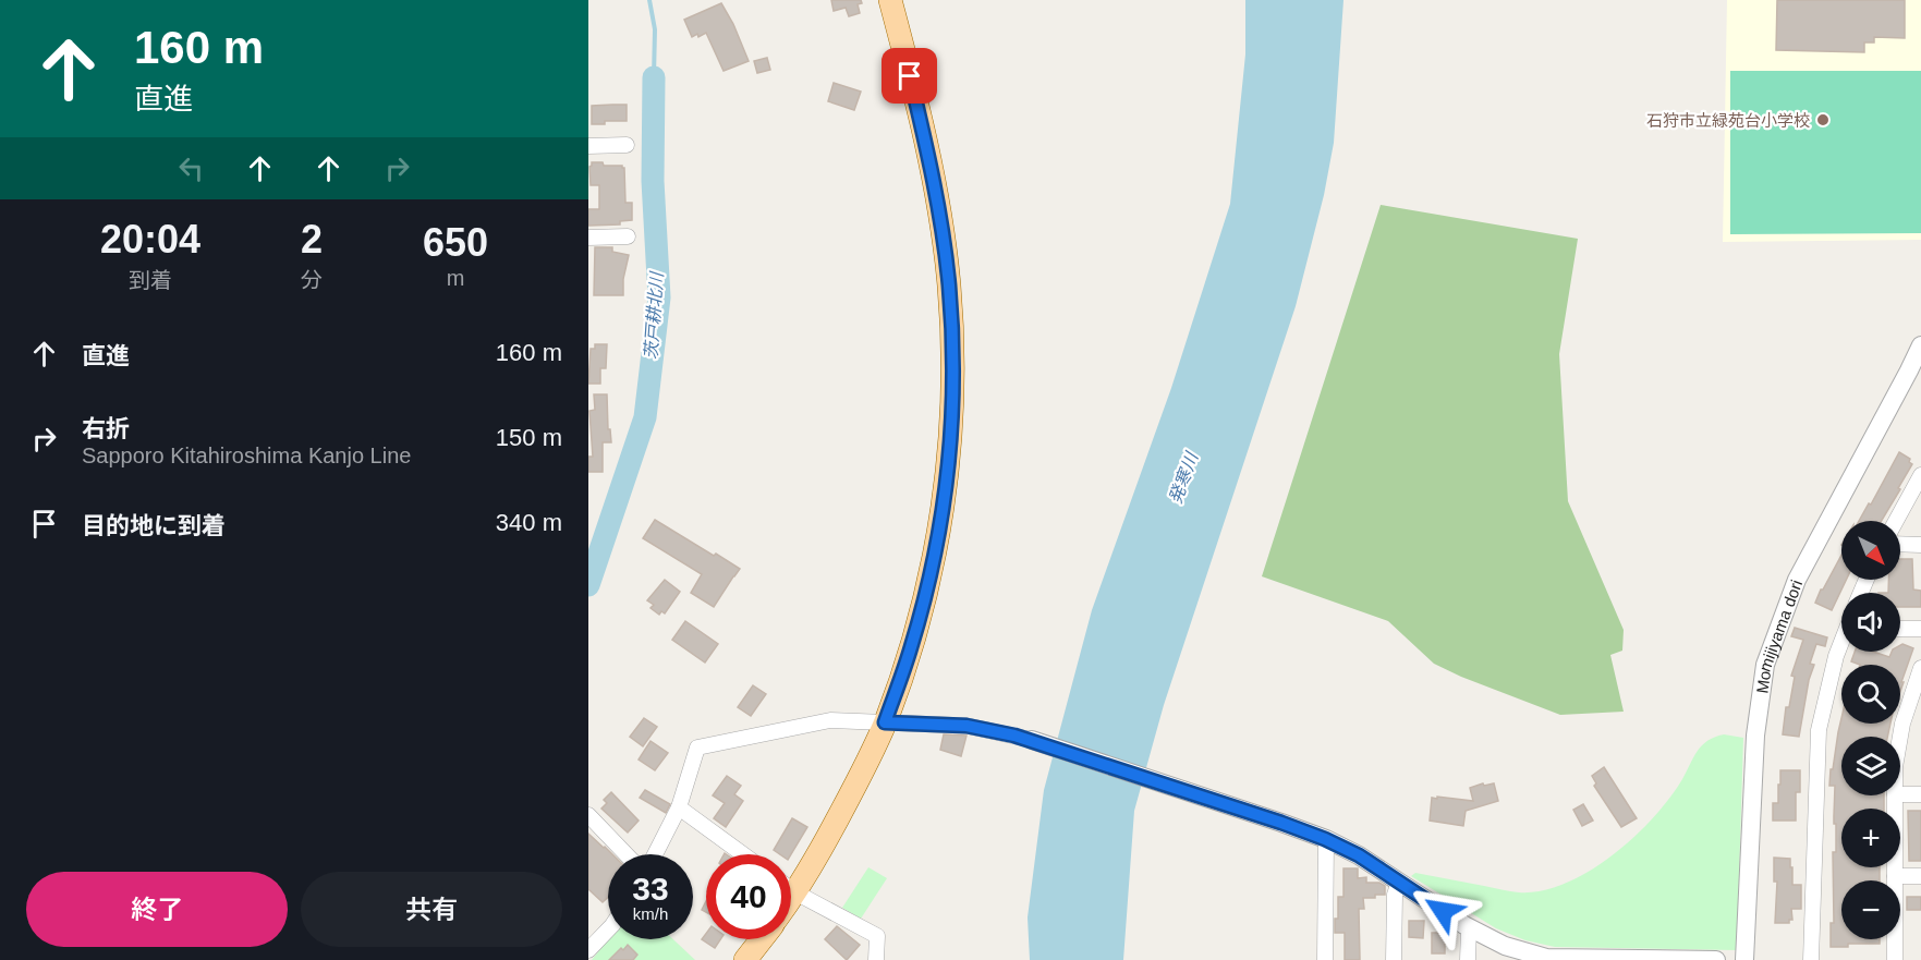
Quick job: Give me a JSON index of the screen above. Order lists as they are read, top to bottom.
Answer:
{
  "streets": {
    "street": ["Momijiyama dori"]
  },
  "water": ["茨戸耕北川", "発寒川"],
  "places": ["石狩市立緑苑台小学校"],
  "north": "bottom right",
  "page": {
    "turn": ["160 m", "直進"],
    "eta": [
      "20:04",
      "到着",
      "2",
      "分",
      "650",
      "m"
    ],
    "list": [
      {
        "name": "直進",
        "value": "160 m"
      },
      {
        "name": "右折",
        "note": "Sapporo Kitahiroshima Kanjo Line",
        "value": "150 m"
      },
      {
        "name": "目的地に到着",
        "value": "340 m"
      }
    ],
    "map_buttons": ["+", "−"],
    "speed": "33 km/h",
    "limit": "40",
    "buttons": ["終了", "共有"]
  }
}
